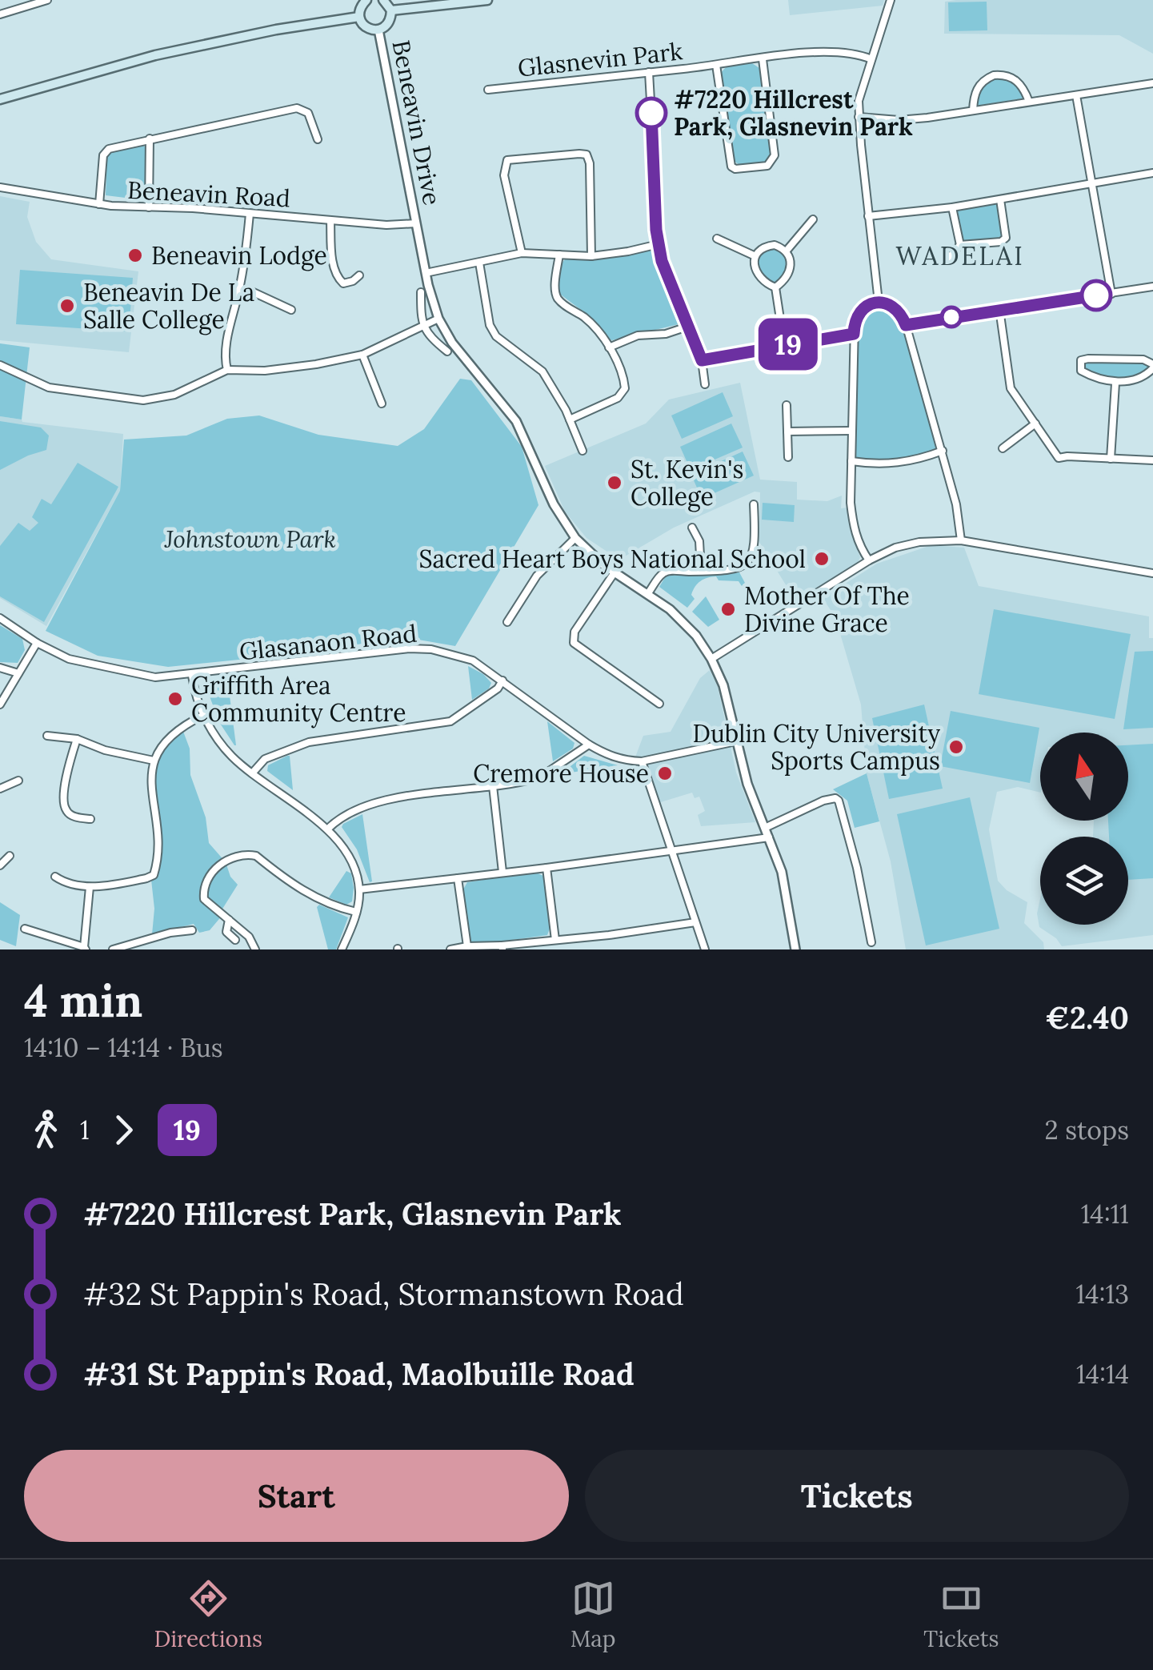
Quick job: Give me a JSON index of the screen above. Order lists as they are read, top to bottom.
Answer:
{
  "streets": {
    "street": [
      "Glasnevin Park",
      "Beneavin Drive",
      "Beneavin Road",
      "Glasanaon Road"
    ]
  },
  "crossings": [
    ["Beneavin Drive", "Beneavin Road"]
  ],
  "districts": ["WADELAI"],
  "parks": ["Johnstown Park"],
  "places": [
    "#7220 Hillcrest Park, Glasnevin Park",
    "Beneavin Lodge",
    "Beneavin De La Salle College",
    "St. Kevin's College",
    "Sacred Heart Boys National School",
    "Mother Of The Divine Grace",
    "Griffith Area Community Centre",
    "Dublin City University Sports Campus",
    "Cremore House"
  ],
  "lines": ["bus line 19"],
  "north": "top",
  "page": {
    "on_map": "19",
    "heading": ["4 min", "14:10 – 14:14 · Bus", "€2.40"],
    "legs": ["1", "19", "2 stops"],
    "list": [
      {
        "name": "#7220 Hillcrest Park, Glasnevin Park",
        "value": "14:11"
      },
      {
        "name": "#32 St Pappin's Road, Stormanstown Road",
        "value": "14:13"
      },
      {
        "name": "#31 St Pappin's Road, Maolbuille Road",
        "value": "14:14"
      }
    ],
    "buttons": ["Start", "Tickets"],
    "tabs": ["Directions", "Map", "Tickets"]
  }
}
